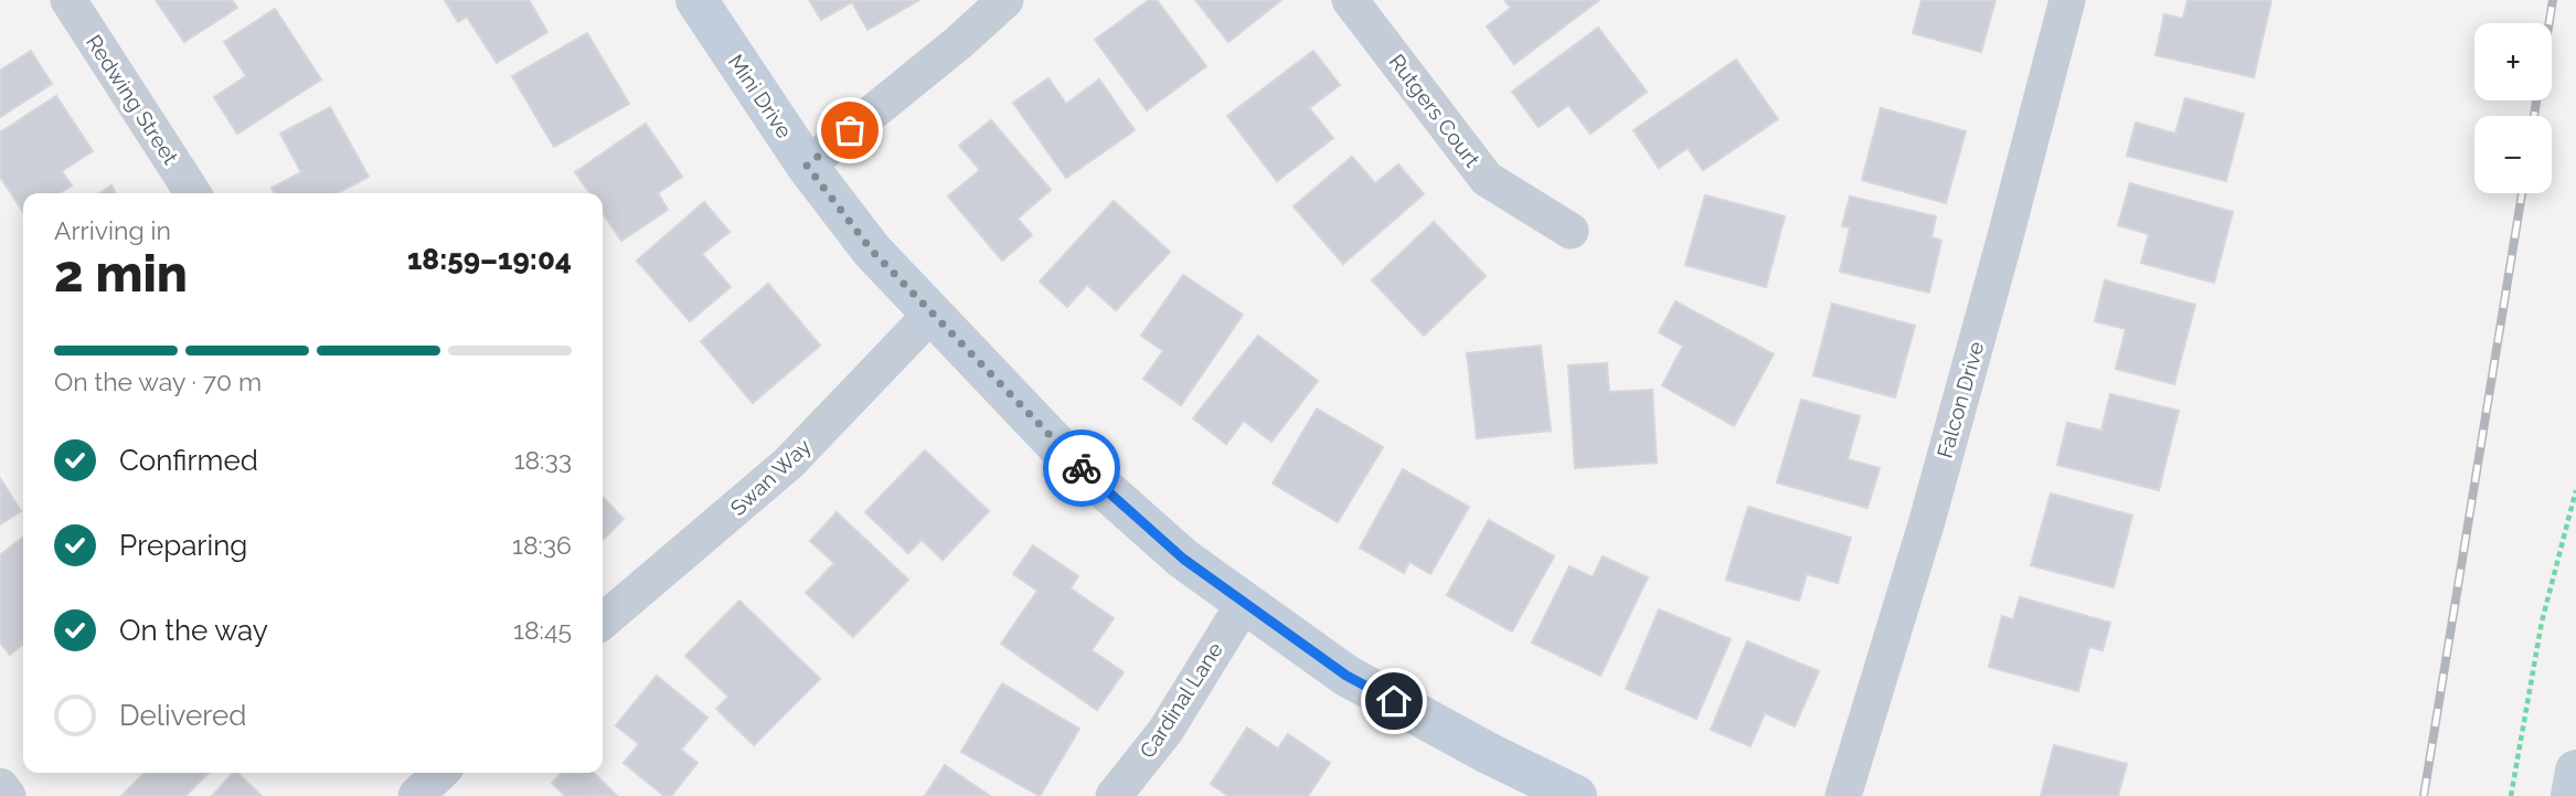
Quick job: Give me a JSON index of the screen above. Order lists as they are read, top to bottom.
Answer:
{
  "streets": {
    "street": [
      "Mini Drive",
      "Redwing Street",
      "Rutgers Court",
      "Falcon Drive",
      "Swan Way",
      "Cardinal Lane"
    ]
  },
  "crossings": [
    ["Mini Drive", "Swan Way"],
    ["Mini Drive", "Cardinal Lane"]
  ],
  "page": {
    "map_buttons": ["+", "−"],
    "heading": ["2 min", "Arriving in", "18:59–19:04"],
    "bar": "On the way · 70 m",
    "list": [
      ["Confirmed", "18:33"],
      ["Preparing", "18:36"],
      ["On the way", "18:45"],
      "Delivered"
    ]
  }
}
